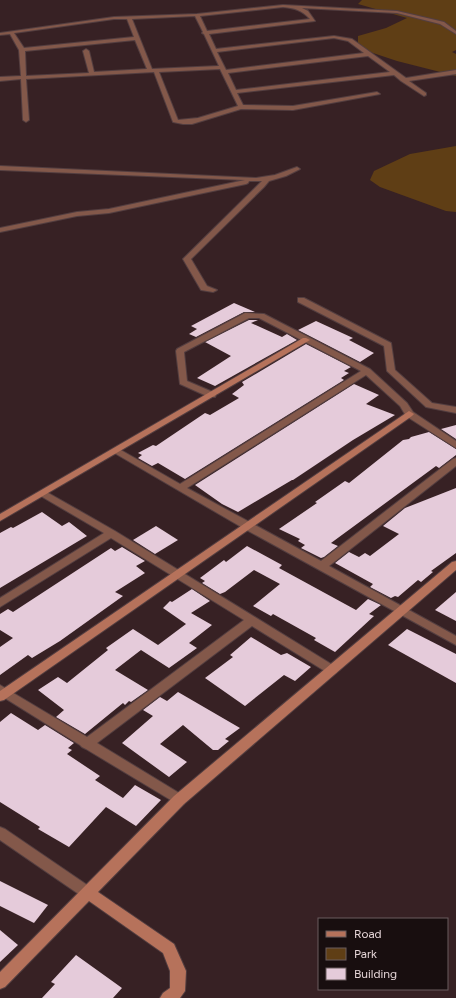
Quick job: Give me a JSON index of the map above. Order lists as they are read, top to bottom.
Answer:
{
  "legend": ["Road", "Park", "Building"]
}
